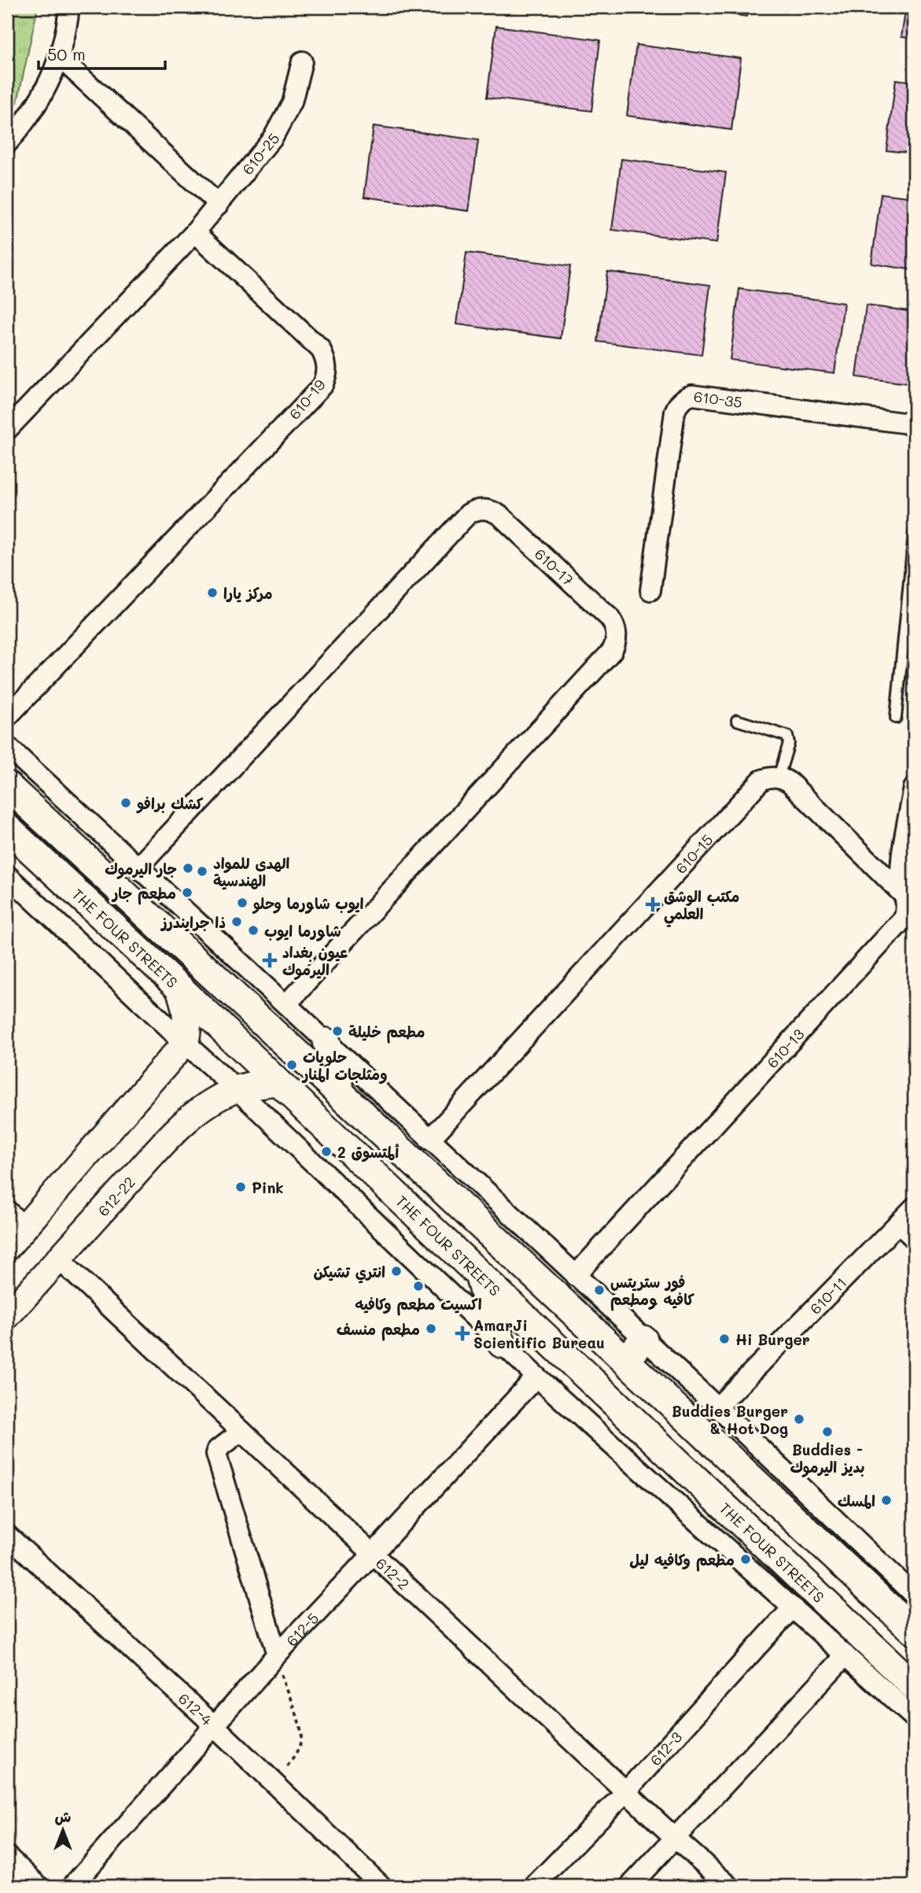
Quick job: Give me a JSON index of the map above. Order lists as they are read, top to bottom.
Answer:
{
  "streets": {
    "main road": ["THE FOUR STREETS"],
    "street": [
      "610-25",
      "610-19",
      "610-35",
      "610-17",
      "610-15",
      "610-13",
      "612-22",
      "610-11",
      "612-2",
      "612-5",
      "612-4",
      "612-3"
    ]
  },
  "crossings": [
    ["610-25", "610-19"],
    ["612-22", "612-2"],
    ["612-2", "612-5"],
    ["612-2", "612-3"],
    ["612-5", "612-4"]
  ],
  "places": {
    "other": [
      "مركز يارا",
      "كشك برافو",
      "جار اليرموك",
      "الهدى للمواد الهندسية",
      "مطعم جار",
      "ايوب شاورما وحلو",
      "ذا جرايندرز",
      "شاورما ايوب",
      "مطعم خليلة",
      "حلويات ومثلجات المنار",
      "ألمتسوق 2",
      "Pink",
      "انتري تشيكن",
      "اكسيت مطعم وكافيه",
      "فور ستريتس كافيه ومطعم",
      "مطعم منسف",
      "Hi Burger",
      "Buddies Burger & Hot Dog",
      "Buddies - بديز اليرموك",
      "المسك",
      "مطعم وكافيه ليل"
    ],
    "health": ["مكتب الوشق العلمي", "عيون بغداد اليرموك", "AmarJi Scientific Bureau"]
  },
  "scale_bar": "50 m",
  "north": "top"
}
